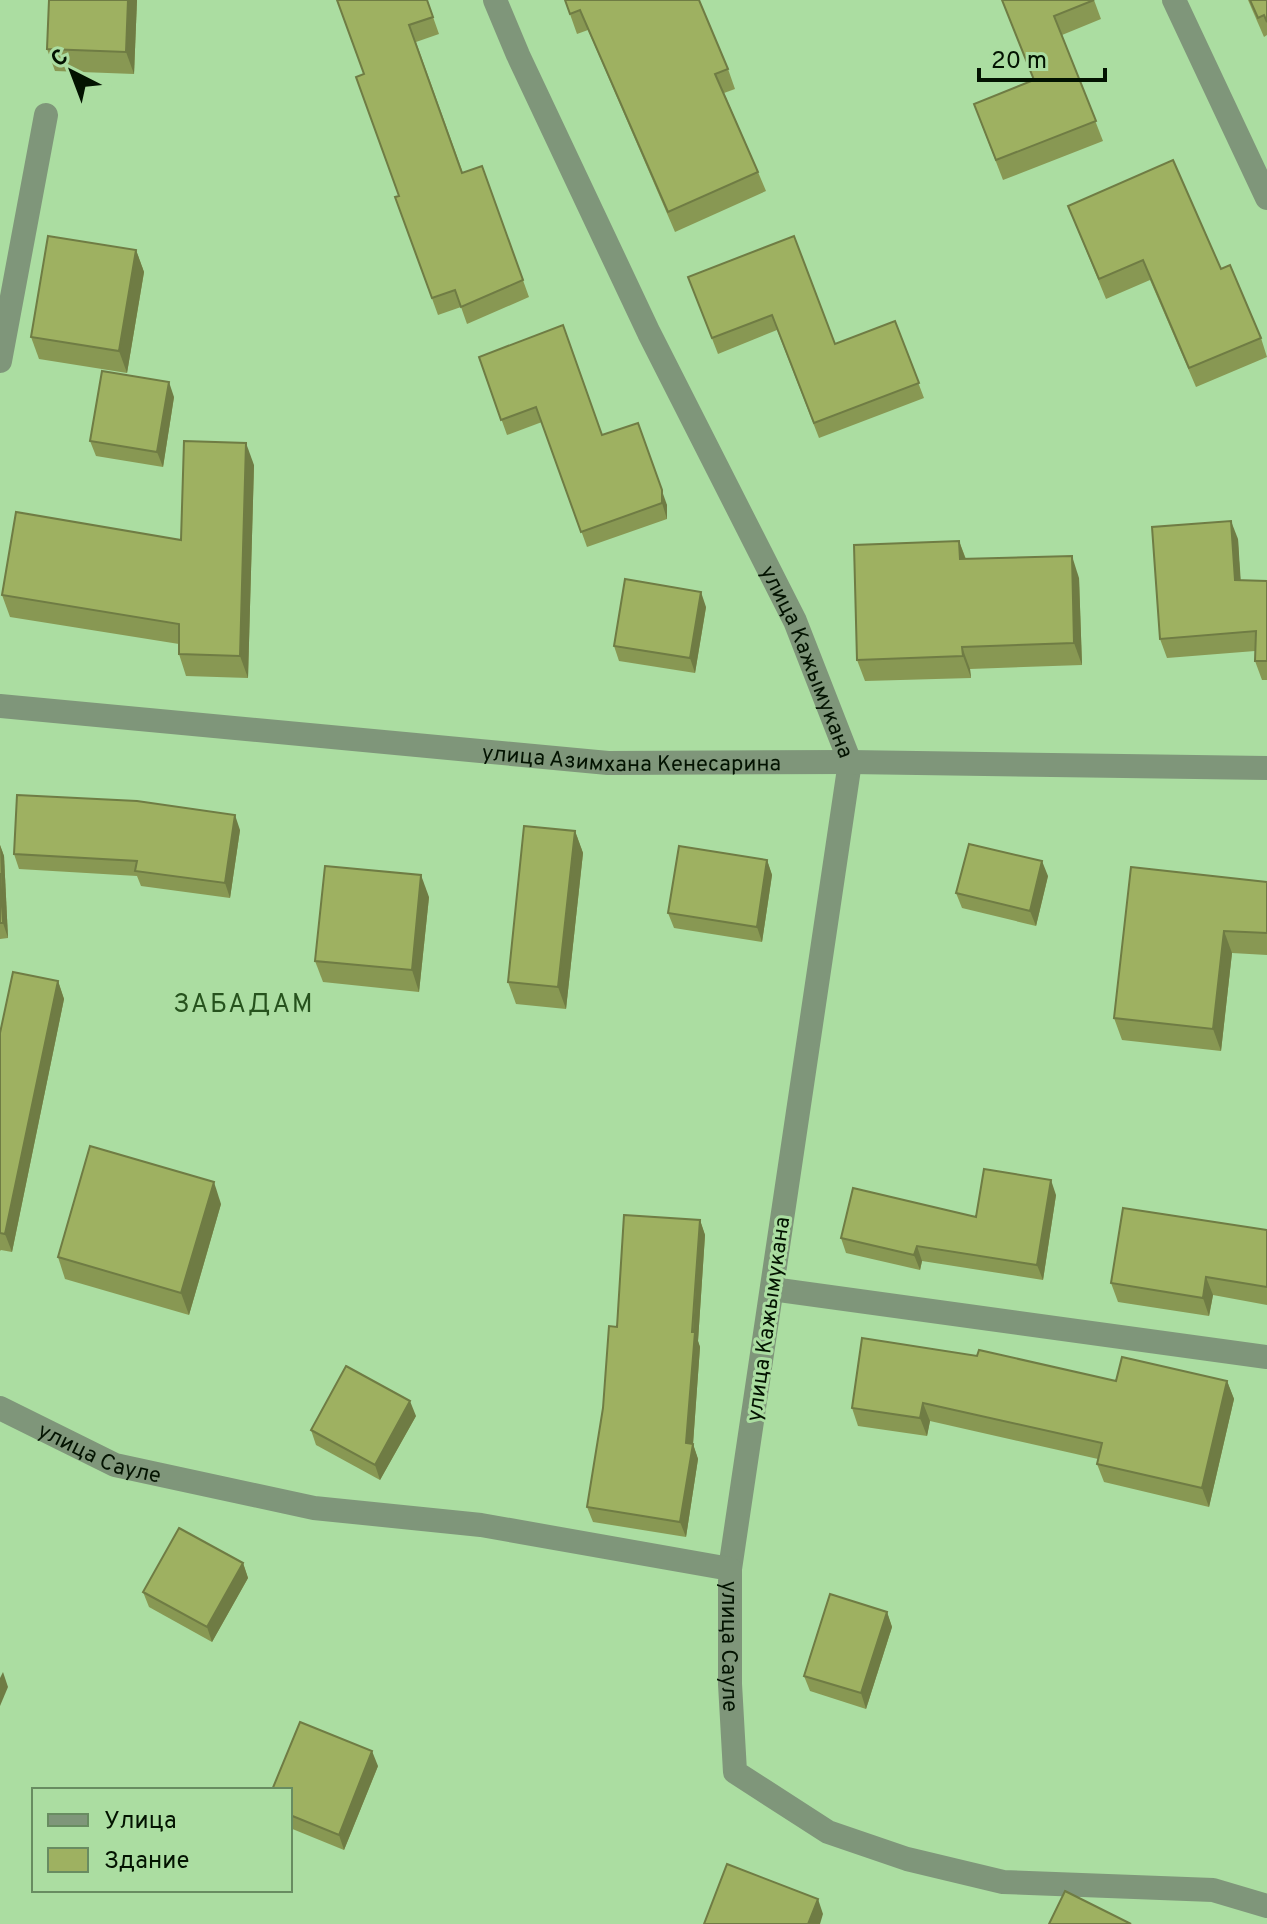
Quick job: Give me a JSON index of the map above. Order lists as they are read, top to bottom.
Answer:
{
  "streets": {
    "street": ["улица Кажымукана", "улица Азимхана Кенесарина", "улица Сауле"]
  },
  "crossings": [
    ["улица Кажымукана", "улица Азимхана Кенесарина"],
    ["улица Кажымукана", "улица Сауле"]
  ],
  "districts": ["ЗАБАДАМ"],
  "legend": ["Улица", "Здание"],
  "scale_bar": "20 m",
  "north": "top left"
}
